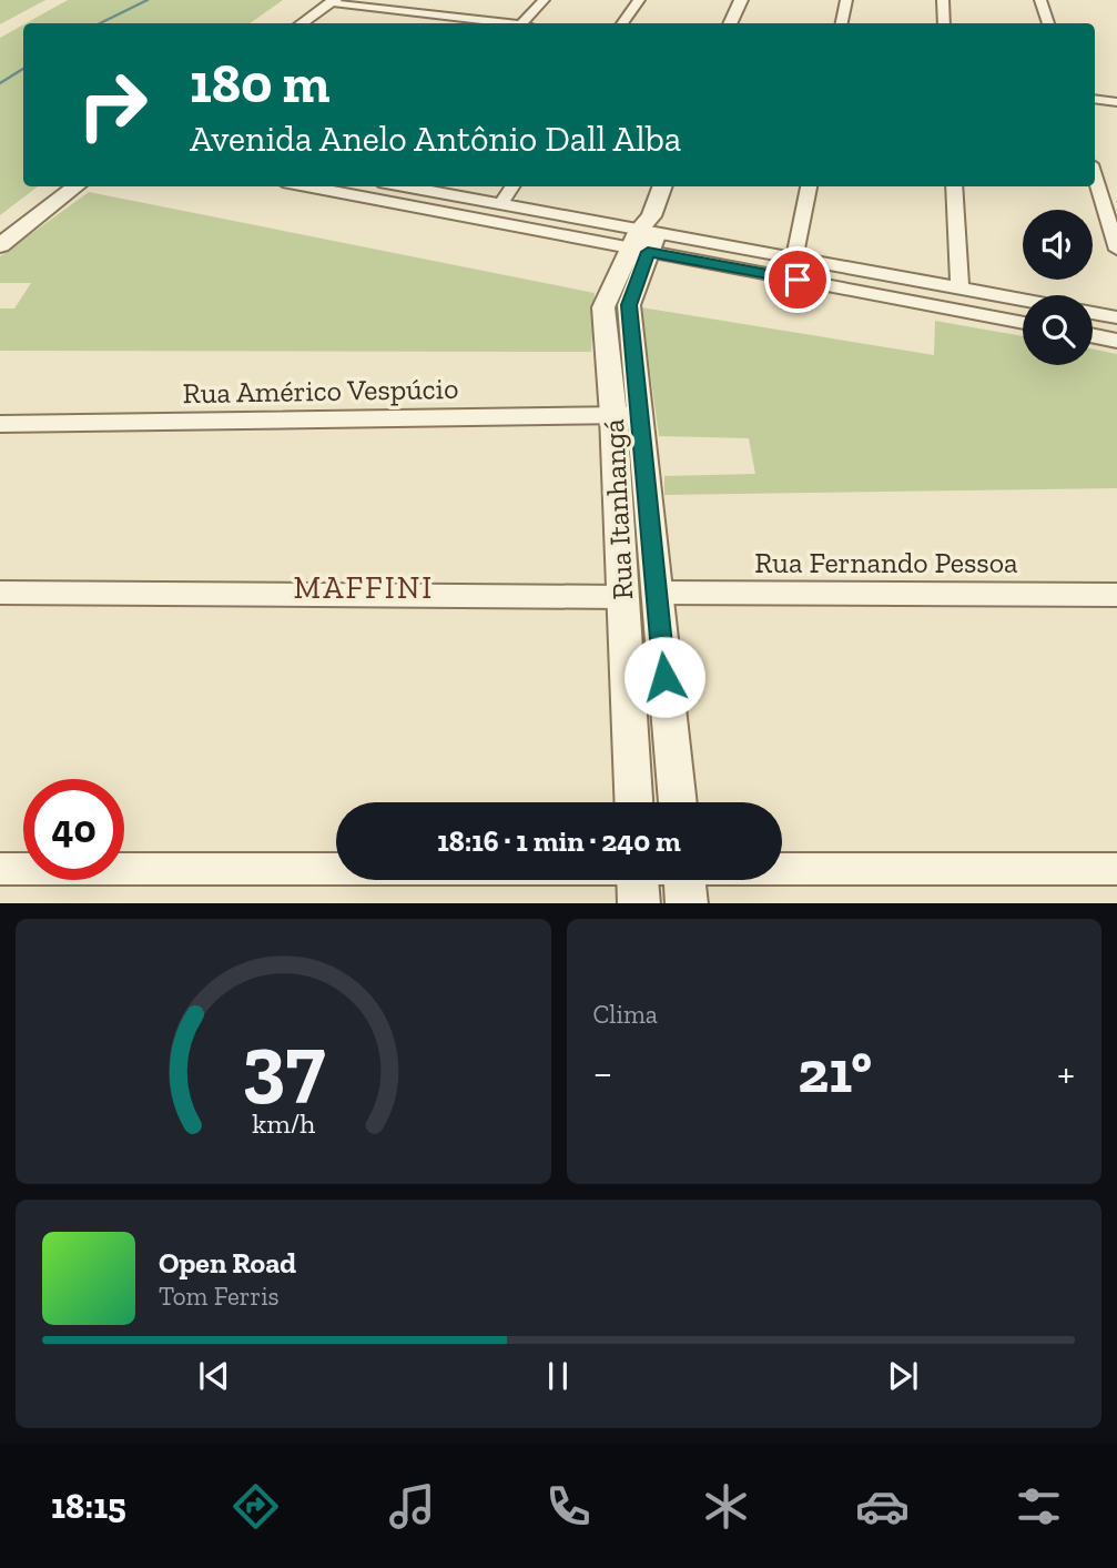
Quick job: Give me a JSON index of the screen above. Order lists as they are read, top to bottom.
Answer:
{
  "streets": {
    "street": ["Rua Américo Vespúcio", "Rua Itanhangá", "Rua Fernando Pessoa"]
  },
  "crossings": [
    ["Rua Américo Vespúcio", "Rua Itanhangá"],
    ["Rua Itanhangá", "Rua Fernando Pessoa"]
  ],
  "districts": ["MAFFINI"],
  "page": {
    "turn": ["180 m", "Avenida Anelo Antônio Dall Alba"],
    "limit": "40",
    "trip": "18:16 · 1 min · 240 m",
    "tile": "Clima",
    "heat": ["−", "21°", "+"],
    "song": ["Open Road", "Tom Ferris"],
    "tabs": "18:15",
    "gauge": ["37", "km/h"]
  }
}
